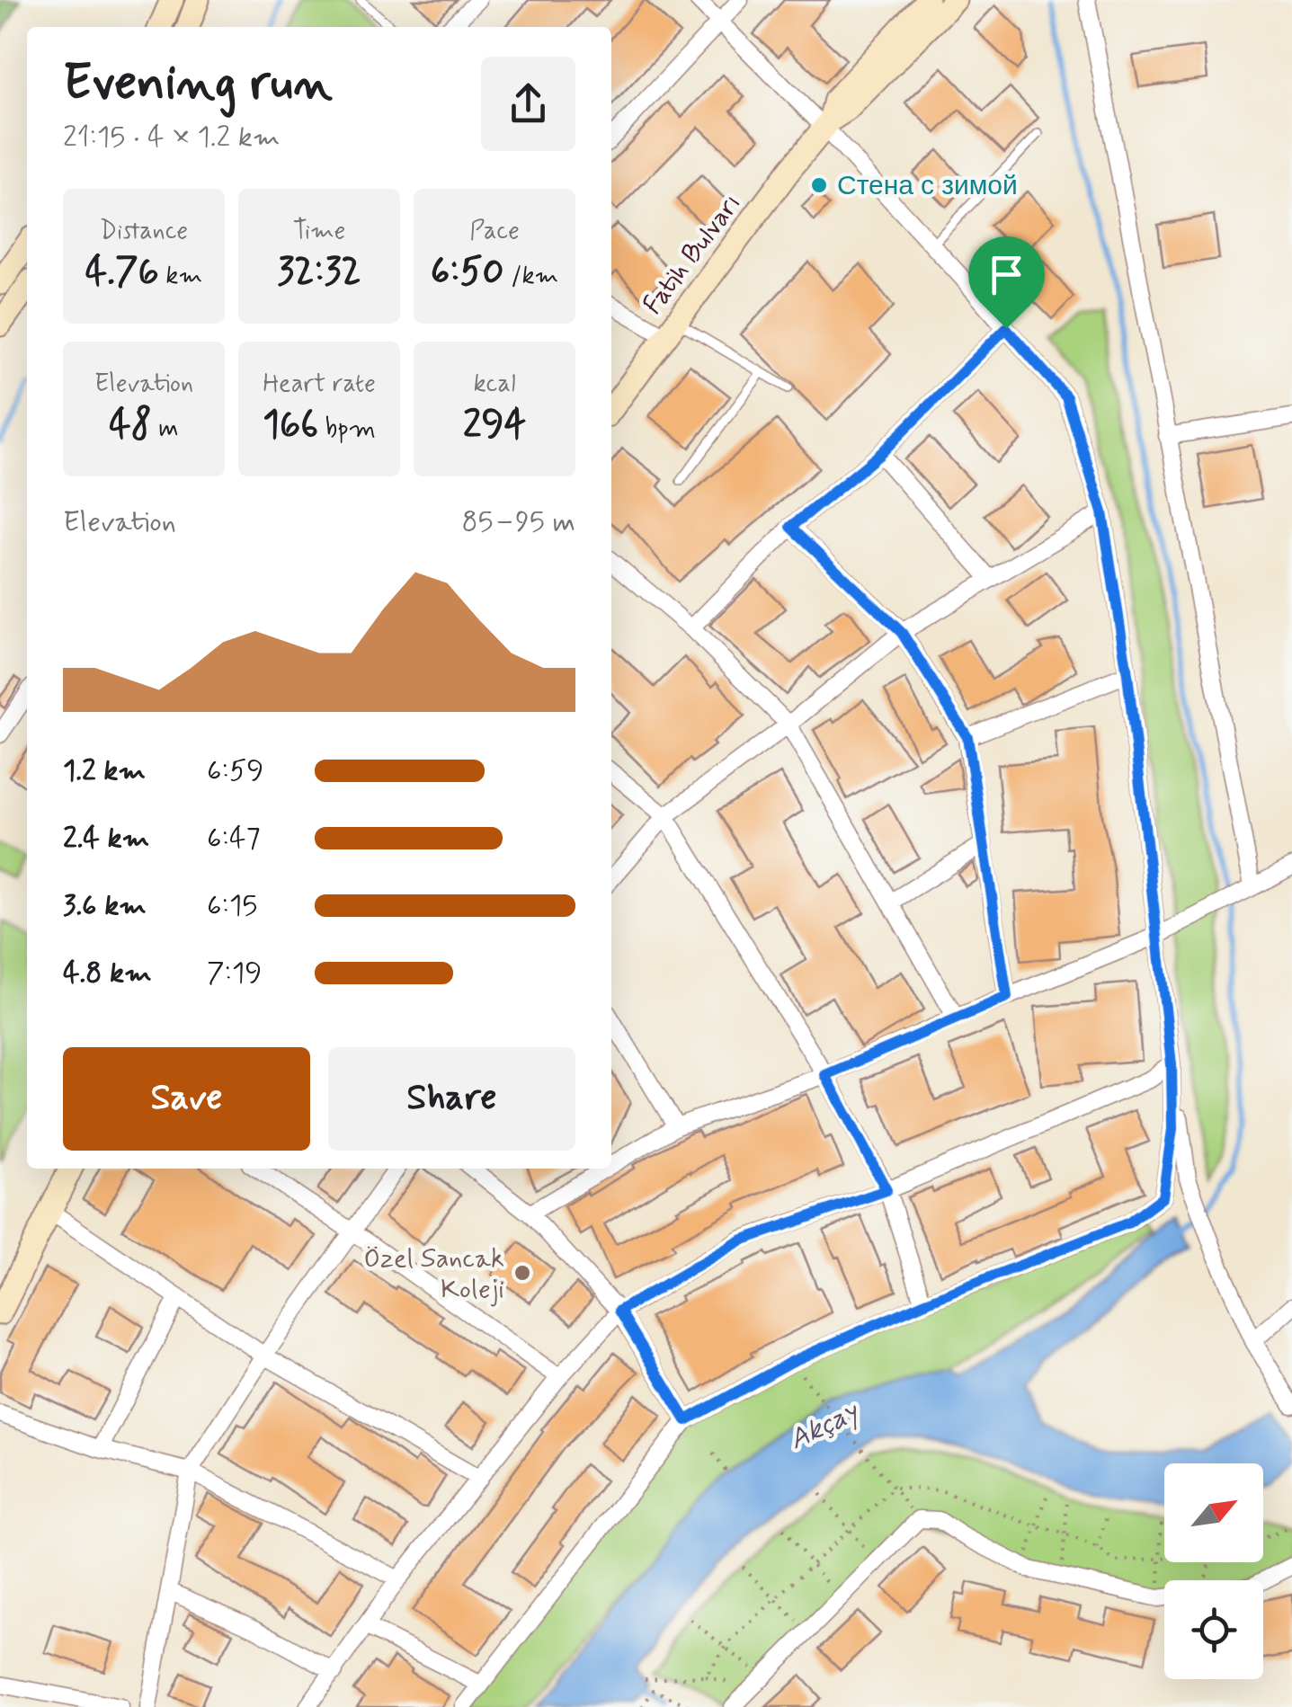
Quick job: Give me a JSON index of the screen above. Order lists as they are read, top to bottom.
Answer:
{
  "streets": {
    "street": ["Fatih Bulvarı"]
  },
  "water": ["Akçay"],
  "places": ["Стена с зимой", "Özel Sancak Koleji"],
  "north": "top right",
  "page": {
    "heading": ["Evening run", "21:15 · 4 × 1.2 km"],
    "stats": [
      ["Distance", "4.76 km"],
      ["Time", "32:32"],
      ["Pace", "6:50 /km"],
      ["Elevation", "48 m"],
      ["Heart rate", "166 bpm"],
      ["kcal", "294"]
    ],
    "chart": ["Elevation", "85–95 m"],
    "list": [
      {
        "name": "1.2 km",
        "note": "6:59"
      },
      {
        "name": "2.4 km",
        "note": "6:47"
      },
      {
        "name": "3.6 km",
        "note": "6:15"
      },
      {
        "name": "4.8 km",
        "note": "7:19"
      }
    ],
    "buttons": ["Save", "Share"]
  }
}
